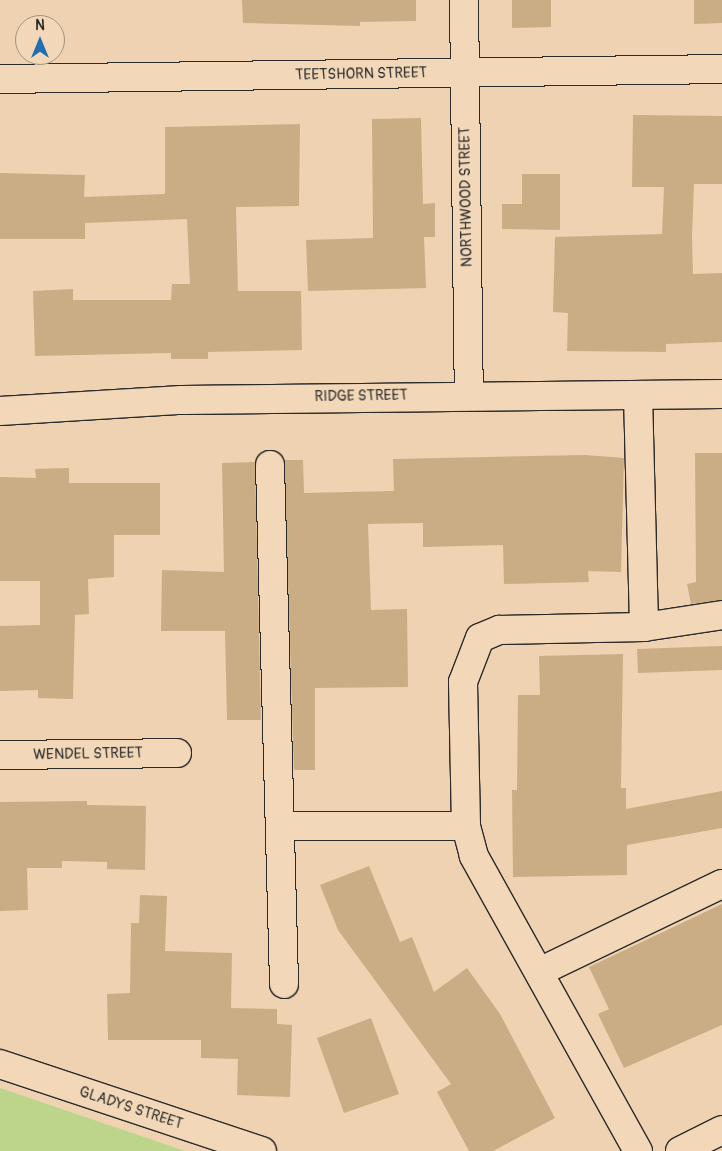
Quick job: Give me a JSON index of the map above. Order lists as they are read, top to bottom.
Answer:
{
  "streets": {
    "street": [
      "TEETSHORN STREET",
      "NORTHWOOD STREET",
      "RIDGE STREET",
      "WENDEL STREET",
      "GLADYS STREET"
    ]
  },
  "crossings": [
    ["TEETSHORN STREET", "NORTHWOOD STREET"],
    ["NORTHWOOD STREET", "RIDGE STREET"]
  ],
  "north": "top"
}
